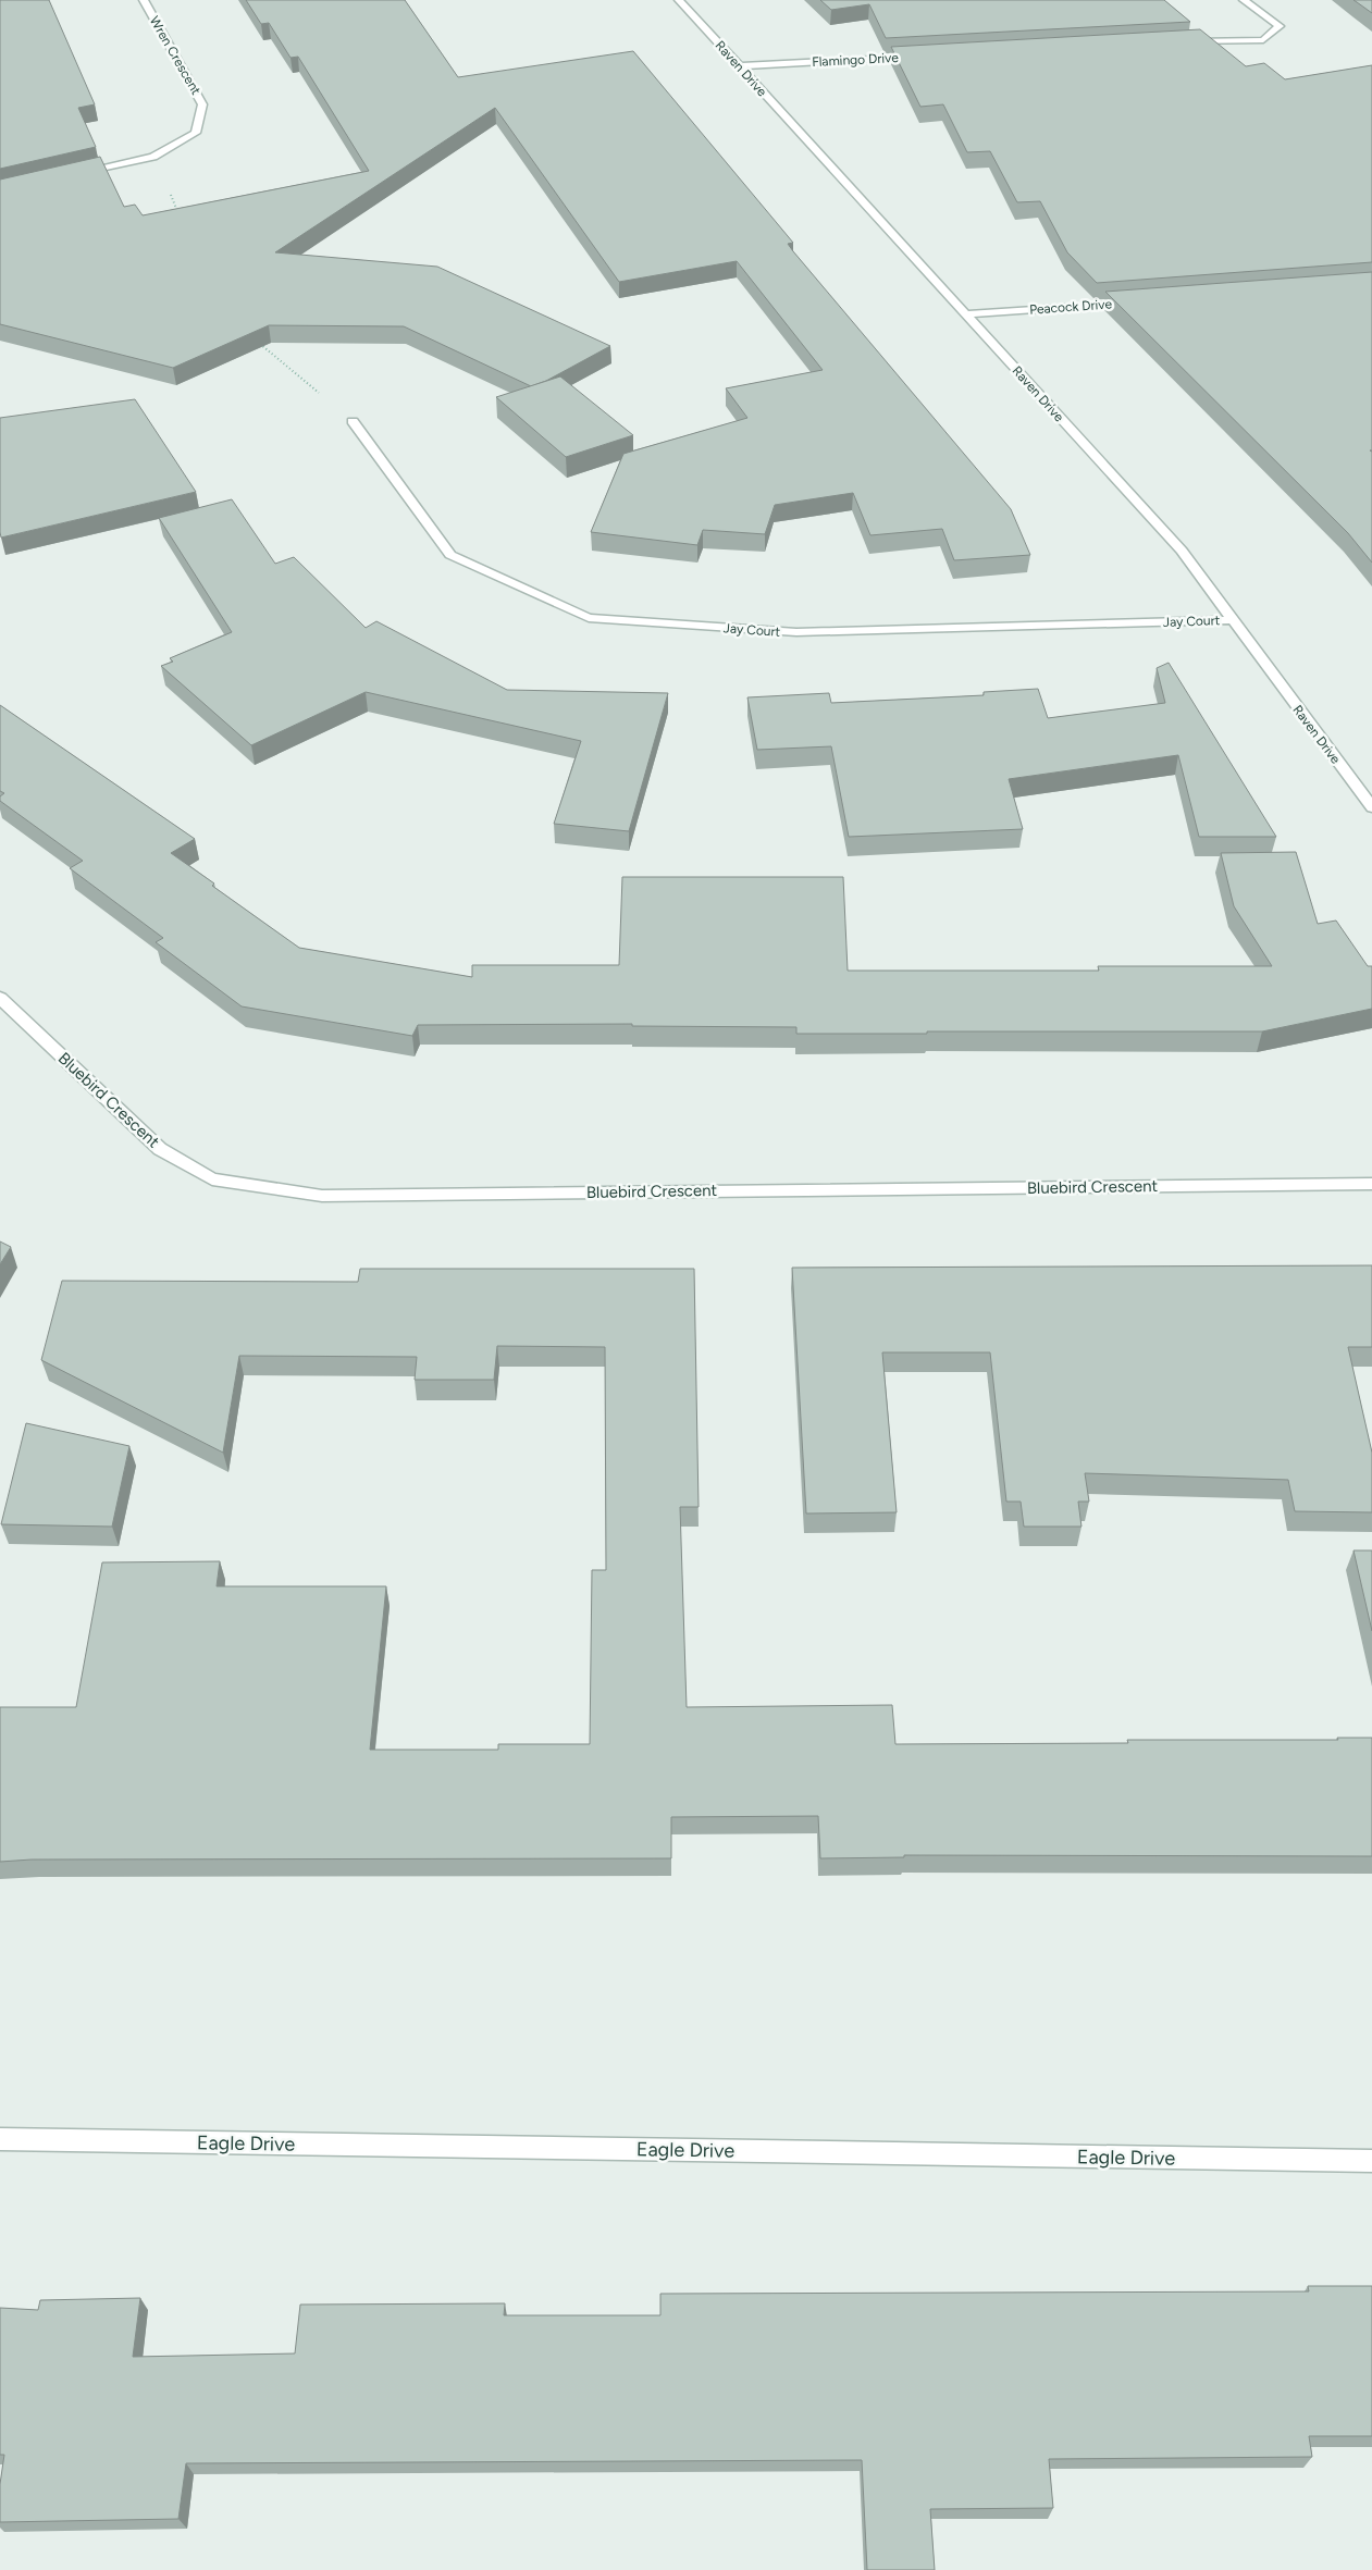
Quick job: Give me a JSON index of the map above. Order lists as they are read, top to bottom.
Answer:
{
  "streets": {
    "street": [
      "Wren Crescent",
      "Flamingo Drive",
      "Raven Drive",
      "Peacock Drive",
      "Jay Court",
      "Bluebird Crescent",
      "Eagle Drive"
    ]
  },
  "crossings": [
    ["Flamingo Drive", "Raven Drive"],
    ["Raven Drive", "Peacock Drive"],
    ["Raven Drive", "Jay Court"]
  ]
}
